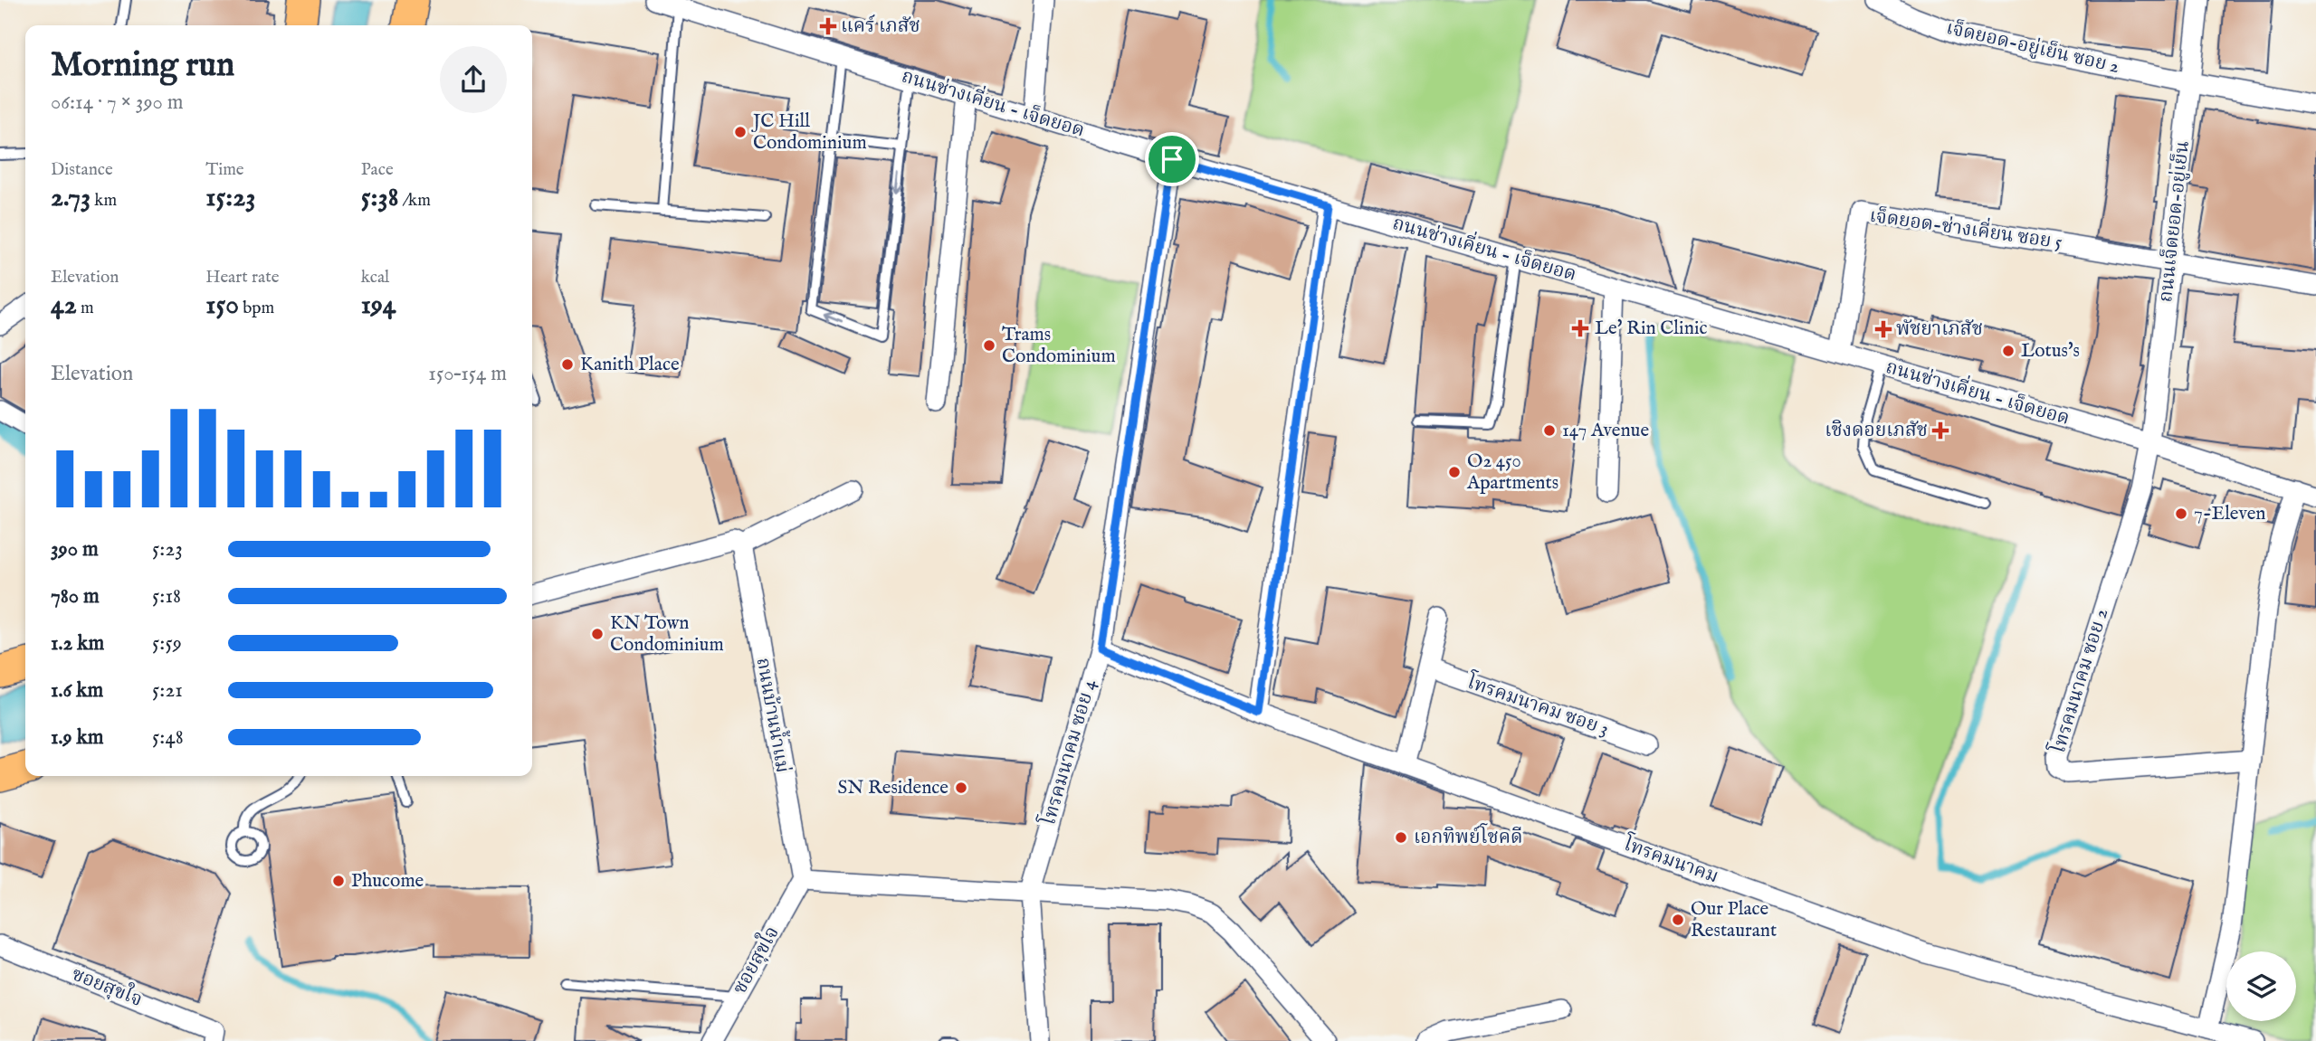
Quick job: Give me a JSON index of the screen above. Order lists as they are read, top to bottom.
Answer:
{
  "streets": {
    "street": [
      "เจ็ดยอด-อยู่เย็น ซอย 2",
      "ถนนช่างเคี่ยน - เจ็ดยอด",
      "ถนนเจ็ดยอด-อยู่เย็น",
      "เจ็ดยอด-ช่างเคี่ยน ซอย 5",
      "โทรคมนาคม ซอย 2",
      "โทรคมนาคม ซอย 3",
      "ถนนบ้านน้ำแม่",
      "โทรคมนาคม ซอย 4",
      "โทรคมนาคม",
      "ซอยสุขใจ"
    ]
  },
  "crossings": [
    ["เจ็ดยอด-อยู่เย็น ซอย 2", "ถนนเจ็ดยอด-อยู่เย็น"],
    ["ถนนช่างเคี่ยน - เจ็ดยอด", "ถนนเจ็ดยอด-อยู่เย็น"],
    ["ถนนช่างเคี่ยน - เจ็ดยอด", "เจ็ดยอด-ช่างเคี่ยน ซอย 5"],
    ["ถนนช่างเคี่ยน - เจ็ดยอด", "โทรคมนาคม ซอย 2"],
    ["ถนนช่างเคี่ยน - เจ็ดยอด", "โทรคมนาคม ซอย 4"],
    ["ถนนเจ็ดยอด-อยู่เย็น", "เจ็ดยอด-ช่างเคี่ยน ซอย 5"],
    ["ถนนเจ็ดยอด-อยู่เย็น", "โทรคมนาคม ซอย 2"],
    ["ถนนบ้านน้ำแม่", "ซอยสุขใจ"],
    ["โทรคมนาคม ซอย 4", "โทรคมนาคม"]
  ],
  "places": {
    "health": [
      "แคร์ เภสัช",
      "Le' Rin Clinic",
      "พัชยาเภสัช",
      "เชิงดอยเภสัช"
    ],
    "other": [
      "JC Hill Condominium",
      "Trams Condominium",
      "Lotus's",
      "Kanith Place",
      "147 Avenue",
      "O2 450 Apartments",
      "7-Eleven",
      "KN Town Condominium",
      "SN Residence",
      "เอกทิพย์โชคดี",
      "Phucome",
      "Our Place Restaurant"
    ]
  },
  "page": {
    "heading": ["Morning run", "06:14 · 7 × 390 m"],
    "stats": [
      ["Distance", "2.73 km"],
      ["Time", "15:23"],
      ["Pace", "5:38 /km"],
      ["Elevation", "42 m"],
      ["Heart rate", "150 bpm"],
      ["kcal", "194"]
    ],
    "chart": ["Elevation", "150–154 m"],
    "list": [
      {
        "name": "390 m",
        "note": "5:23"
      },
      {
        "name": "780 m",
        "note": "5:18"
      },
      {
        "name": "1.2 km",
        "note": "5:59"
      },
      {
        "name": "1.6 km",
        "note": "5:21"
      },
      {
        "name": "1.9 km",
        "note": "5:48"
      }
    ]
  }
}
